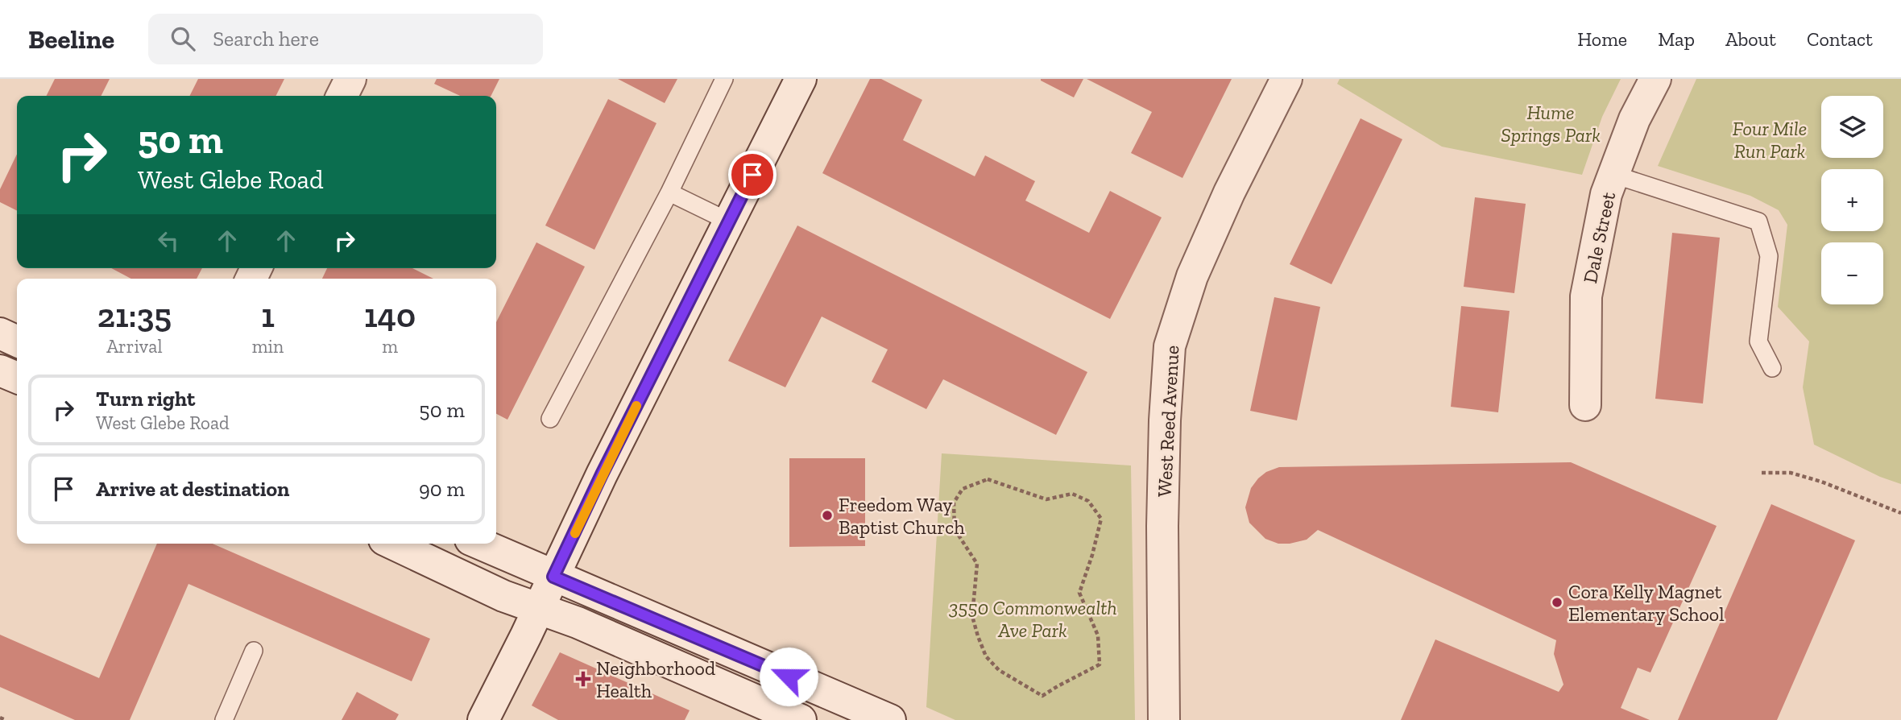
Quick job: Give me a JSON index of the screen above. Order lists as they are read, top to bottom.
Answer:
{
  "streets": {
    "street": ["Dale Street", "West Reed Avenue"]
  },
  "parks": ["Hume Springs Park", "Four Mile Run Park", "3550 Commonwealth Ave Park"],
  "places": {
    "other": ["Freedom Way Baptist Church", "Cora Kelly Magnet Elementary School"],
    "health": ["Neighborhood Health"]
  },
  "page": {
    "header": "Beeline",
    "search": "Search here",
    "nav": [
      "Home",
      "Map",
      "About",
      "Contact"
    ],
    "map_buttons": ["+", "−"],
    "turn": ["50 m", "West Glebe Road"],
    "eta": [
      "21:35",
      "Arrival",
      "1",
      "min",
      "140",
      "m"
    ],
    "list": [
      {
        "name": "Turn right",
        "note": "West Glebe Road",
        "value": "50 m"
      },
      {
        "name": "Arrive at destination",
        "value": "90 m"
      }
    ]
  }
}
